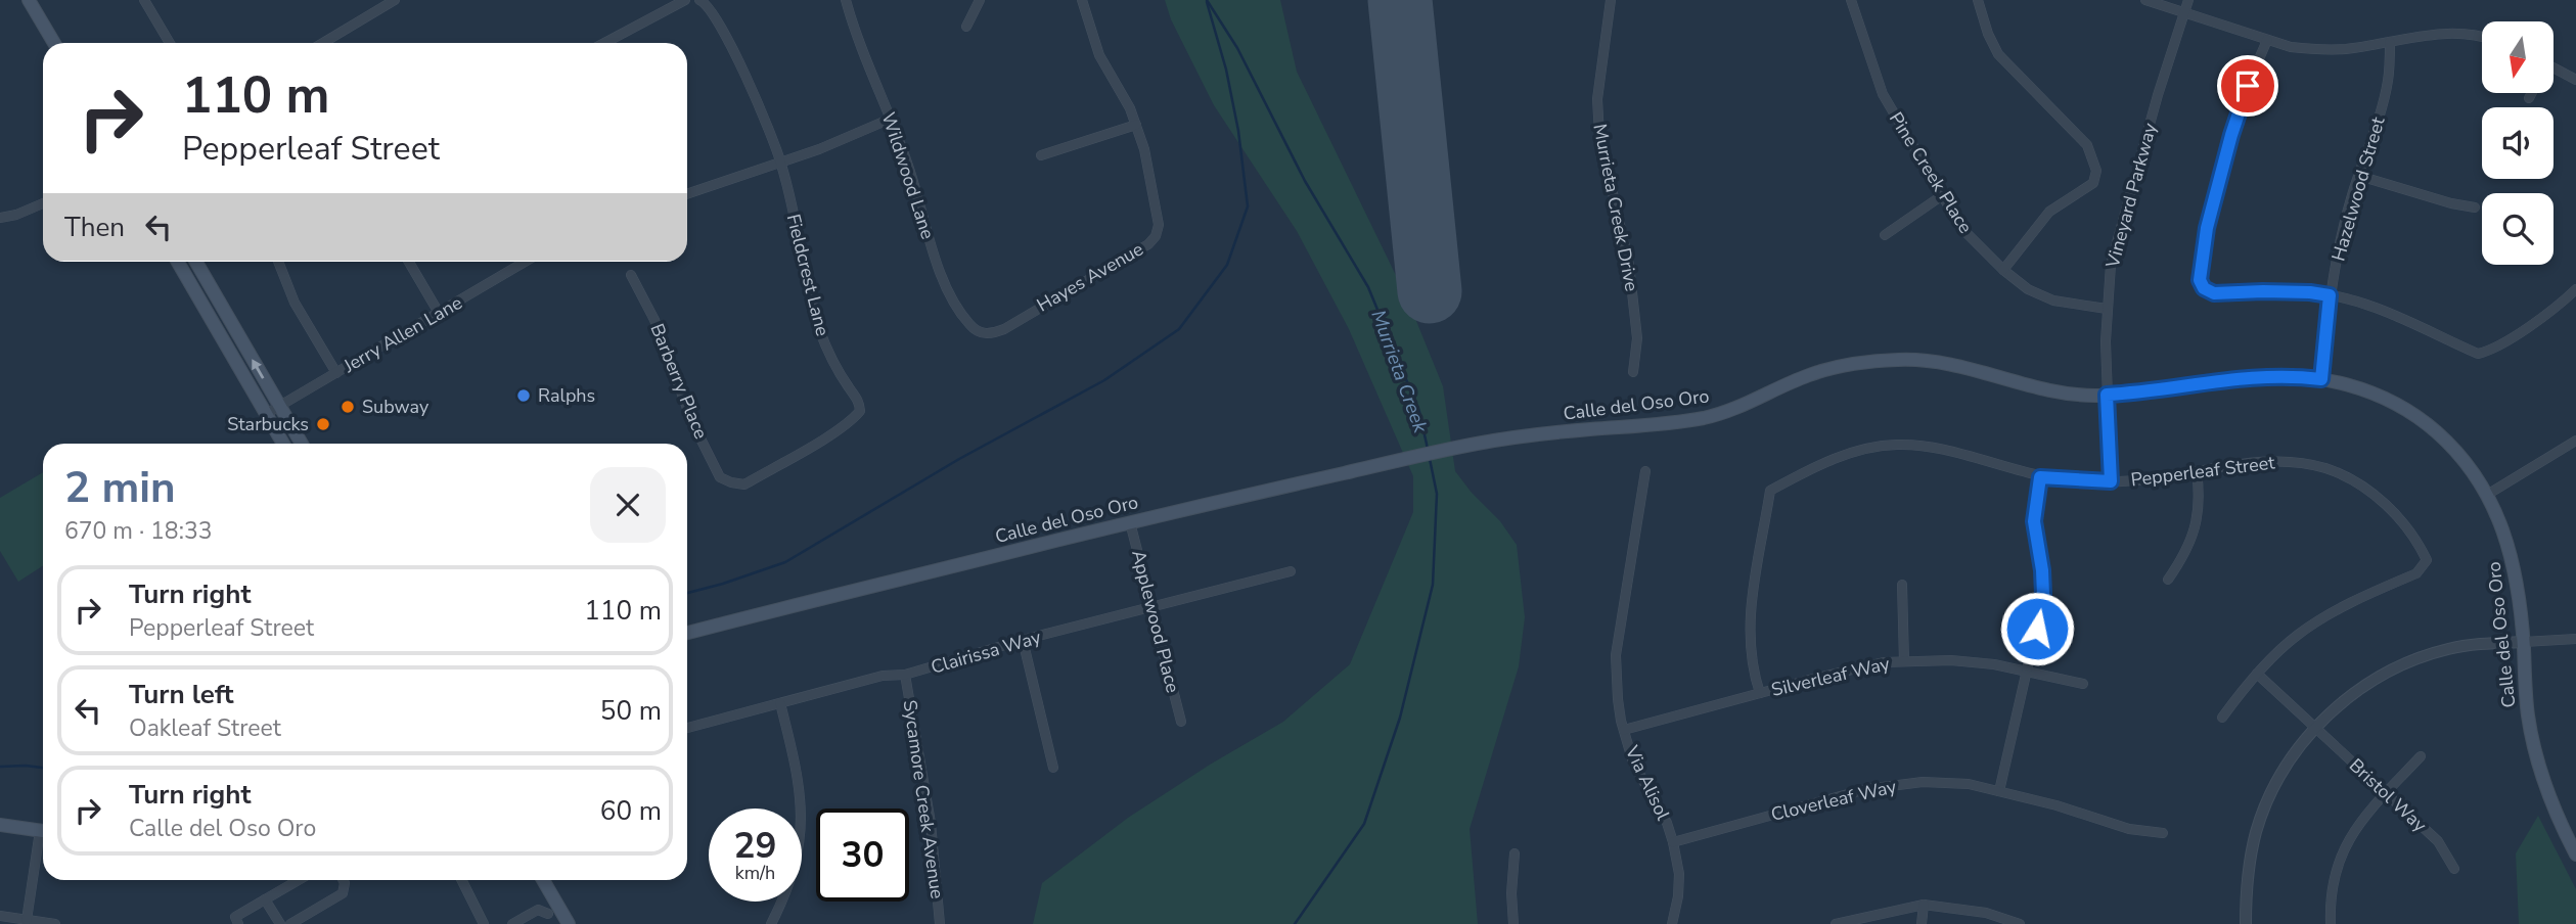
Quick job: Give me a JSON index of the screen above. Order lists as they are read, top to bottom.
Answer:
{
  "streets": {
    "main road": ["Calle del Oso Oro"],
    "street": [
      "Pine Creek Place",
      "Wildwood Lane",
      "Hazelwood Street",
      "Vineyard Parkway",
      "Murrieta Creek Drive",
      "Fieldcrest Lane",
      "Hayes Avenue",
      "Jerry Allen Lane",
      "Barberry Place",
      "Pepperleaf Street",
      "Applewood Place",
      "Clairissa Way",
      "Silverleaf Way",
      "Via Alisol",
      "Bristol Way",
      "Sycamore Creek Avenue",
      "Cloverleaf Way"
    ]
  },
  "crossings": [
    ["Pine Creek Place", "Vineyard Parkway"],
    ["Wildwood Lane", "Hayes Avenue"],
    ["Hazelwood Street", "Calle del Oso Oro"],
    ["Vineyard Parkway", "Calle del Oso Oro"],
    ["Vineyard Parkway", "Pepperleaf Street"],
    ["Fieldcrest Lane", "Barberry Place"],
    ["Calle del Oso Oro", "Applewood Place"],
    ["Pepperleaf Street", "Silverleaf Way"],
    ["Pepperleaf Street", "Bristol Way"],
    ["Applewood Place", "Clairissa Way"],
    ["Clairissa Way", "Sycamore Creek Avenue"],
    ["Silverleaf Way", "Via Alisol"],
    ["Via Alisol", "Cloverleaf Way"]
  ],
  "water": ["Murrieta Creek"],
  "places": ["Ralphs", "Subway", "Starbucks"],
  "north": "bottom",
  "page": {
    "turn": ["110 m", "Pepperleaf Street"],
    "then": "Then",
    "heading": ["2 min", "670 m · 18:33"],
    "list": [
      {
        "name": "Turn right",
        "note": "Pepperleaf Street",
        "value": "110 m"
      },
      {
        "name": "Turn left",
        "note": "Oakleaf Street",
        "value": "50 m"
      },
      {
        "name": "Turn right",
        "note": "Calle del Oso Oro",
        "value": "60 m"
      }
    ],
    "speed": "29 km/h",
    "limit": "30"
  }
}
